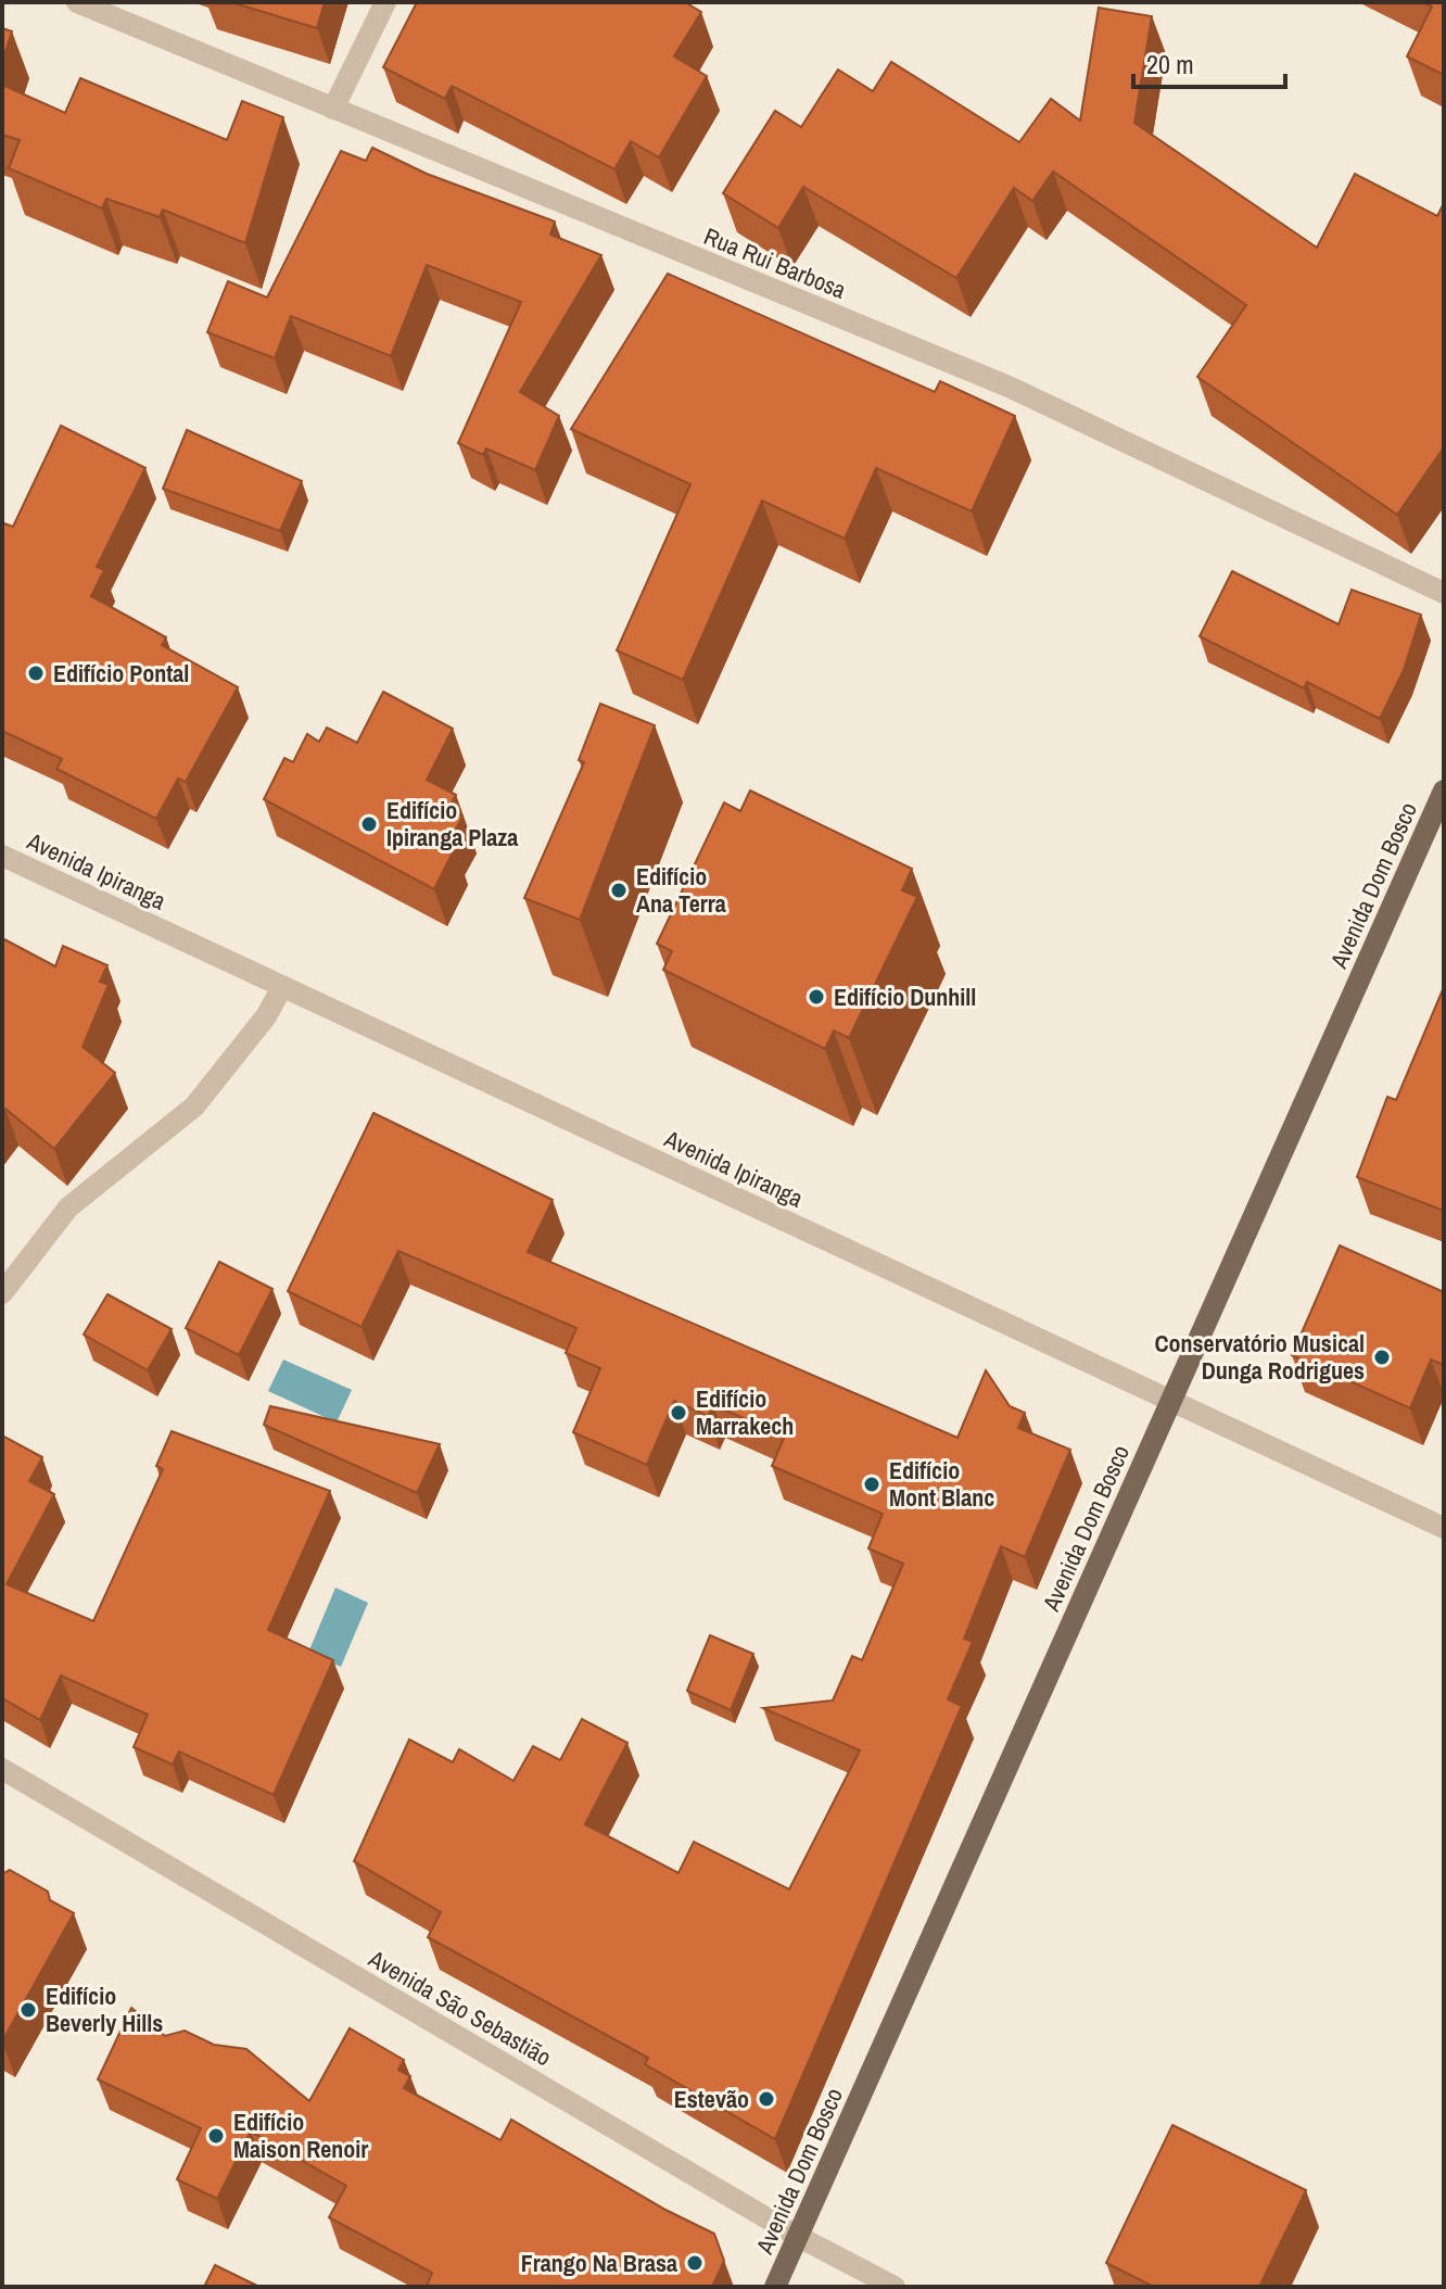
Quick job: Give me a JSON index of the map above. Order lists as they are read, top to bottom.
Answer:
{
  "streets": {
    "main road": ["Avenida Dom Bosco"],
    "street": ["Rua Rui Barbosa", "Avenida Ipiranga", "Avenida São Sebastião"]
  },
  "crossings": [
    ["Avenida Ipiranga", "Avenida Dom Bosco"],
    ["Avenida Dom Bosco", "Avenida São Sebastião"]
  ],
  "places": [
    "Edifício Pontal",
    "Edifício Ipiranga Plaza",
    "Edifício Ana Terra",
    "Edifício Dunhill",
    "Conservatório Musical Dunga Rodrigues",
    "Edifício Marrakech",
    "Edifício Mont Blanc",
    "Edifício Beverly Hills",
    "Estevão",
    "Edifício Maison Renoir",
    "Frango Na Brasa"
  ],
  "scale_bar": "20 m"
}
